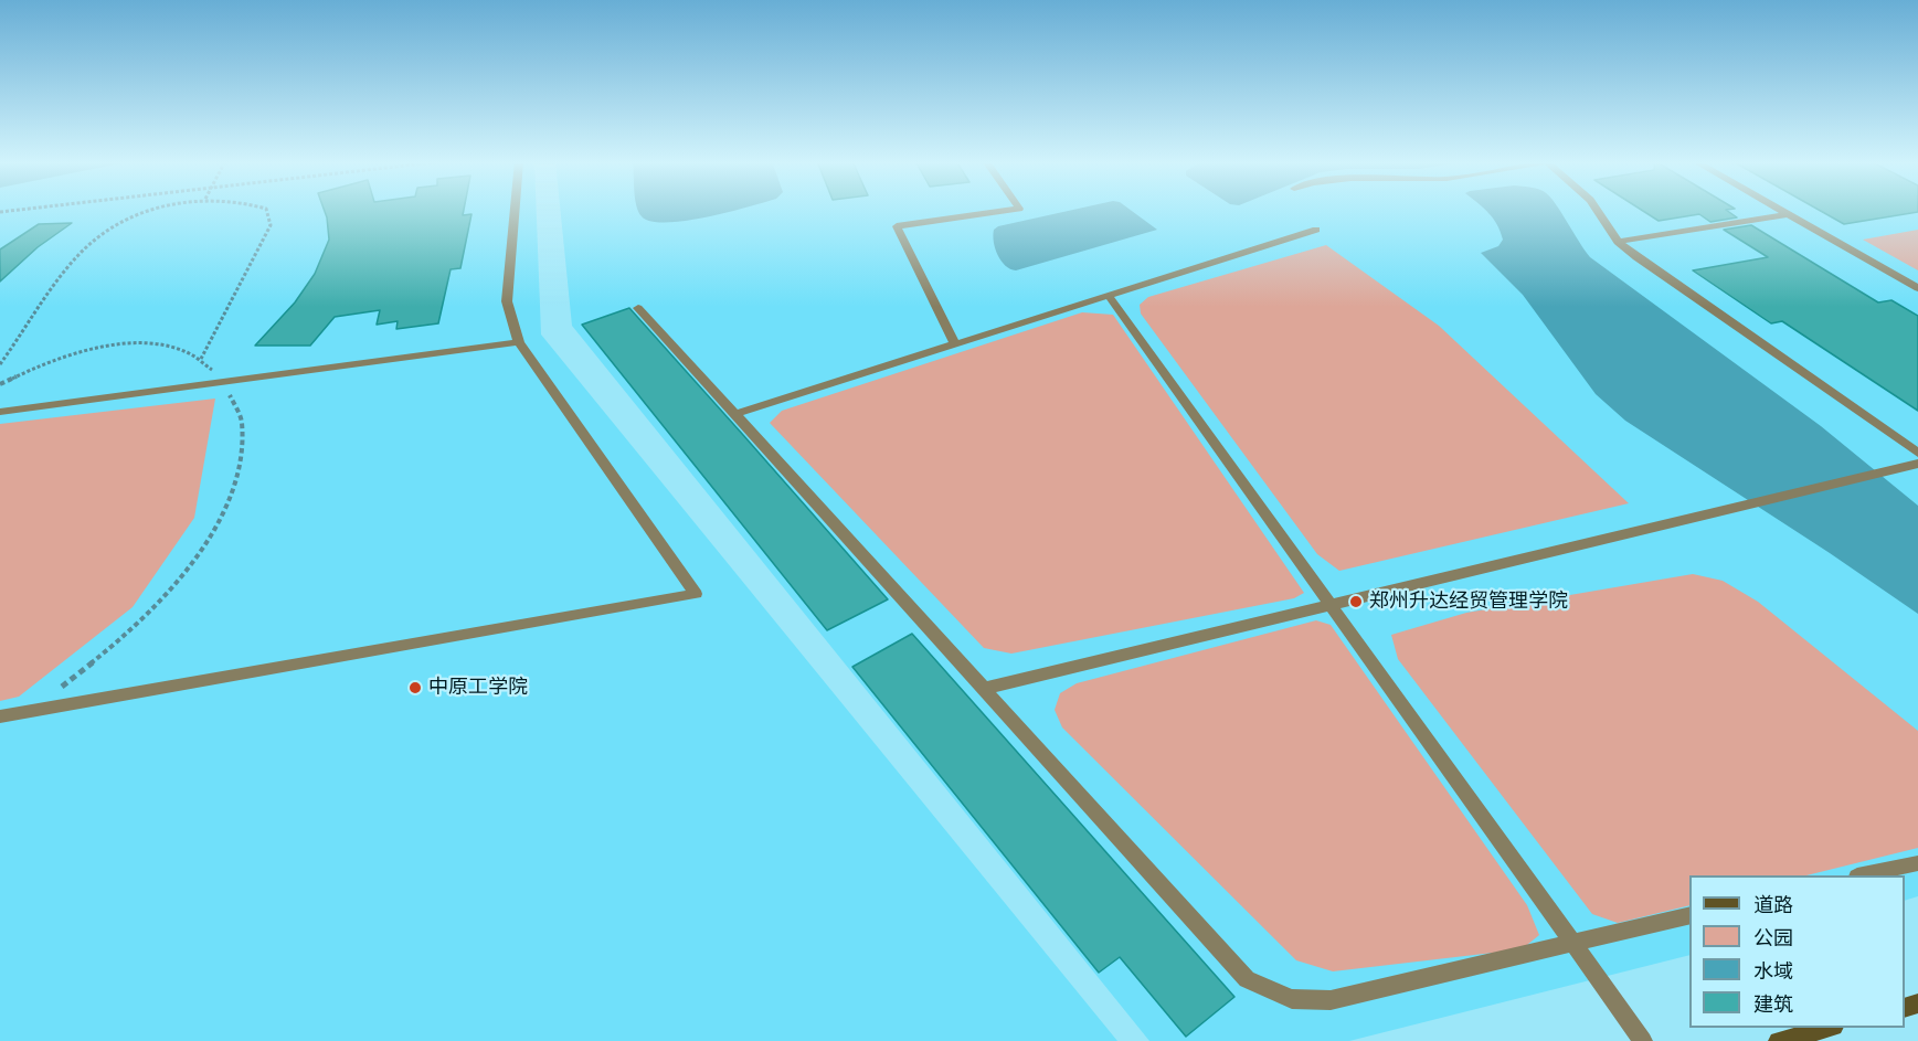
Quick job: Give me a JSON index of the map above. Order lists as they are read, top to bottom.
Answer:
{
  "places": ["郑州升达经贸管理学院", "中原工学院"],
  "legend": [
    "道路",
    "公园",
    "水域",
    "建筑"
  ]
}
